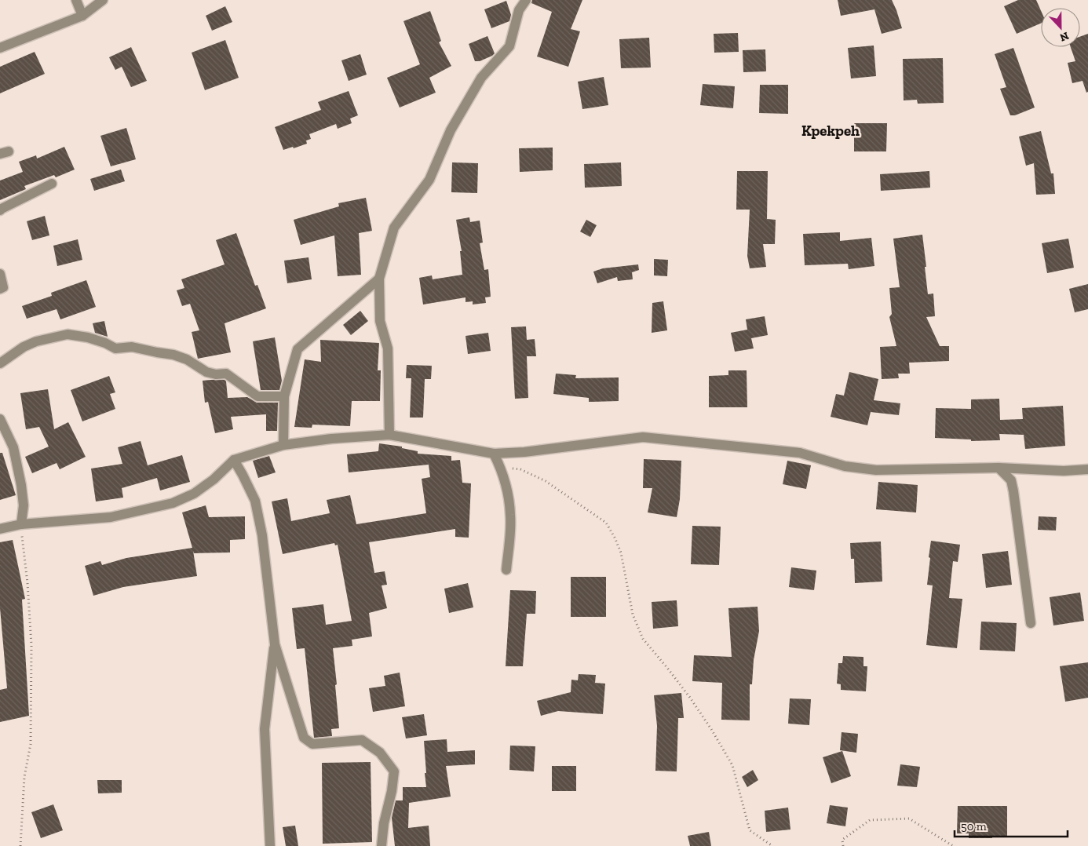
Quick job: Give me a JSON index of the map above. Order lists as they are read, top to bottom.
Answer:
{
  "districts": ["Kpekpeh"],
  "scale_bar": "50 m",
  "north": "bottom"
}
